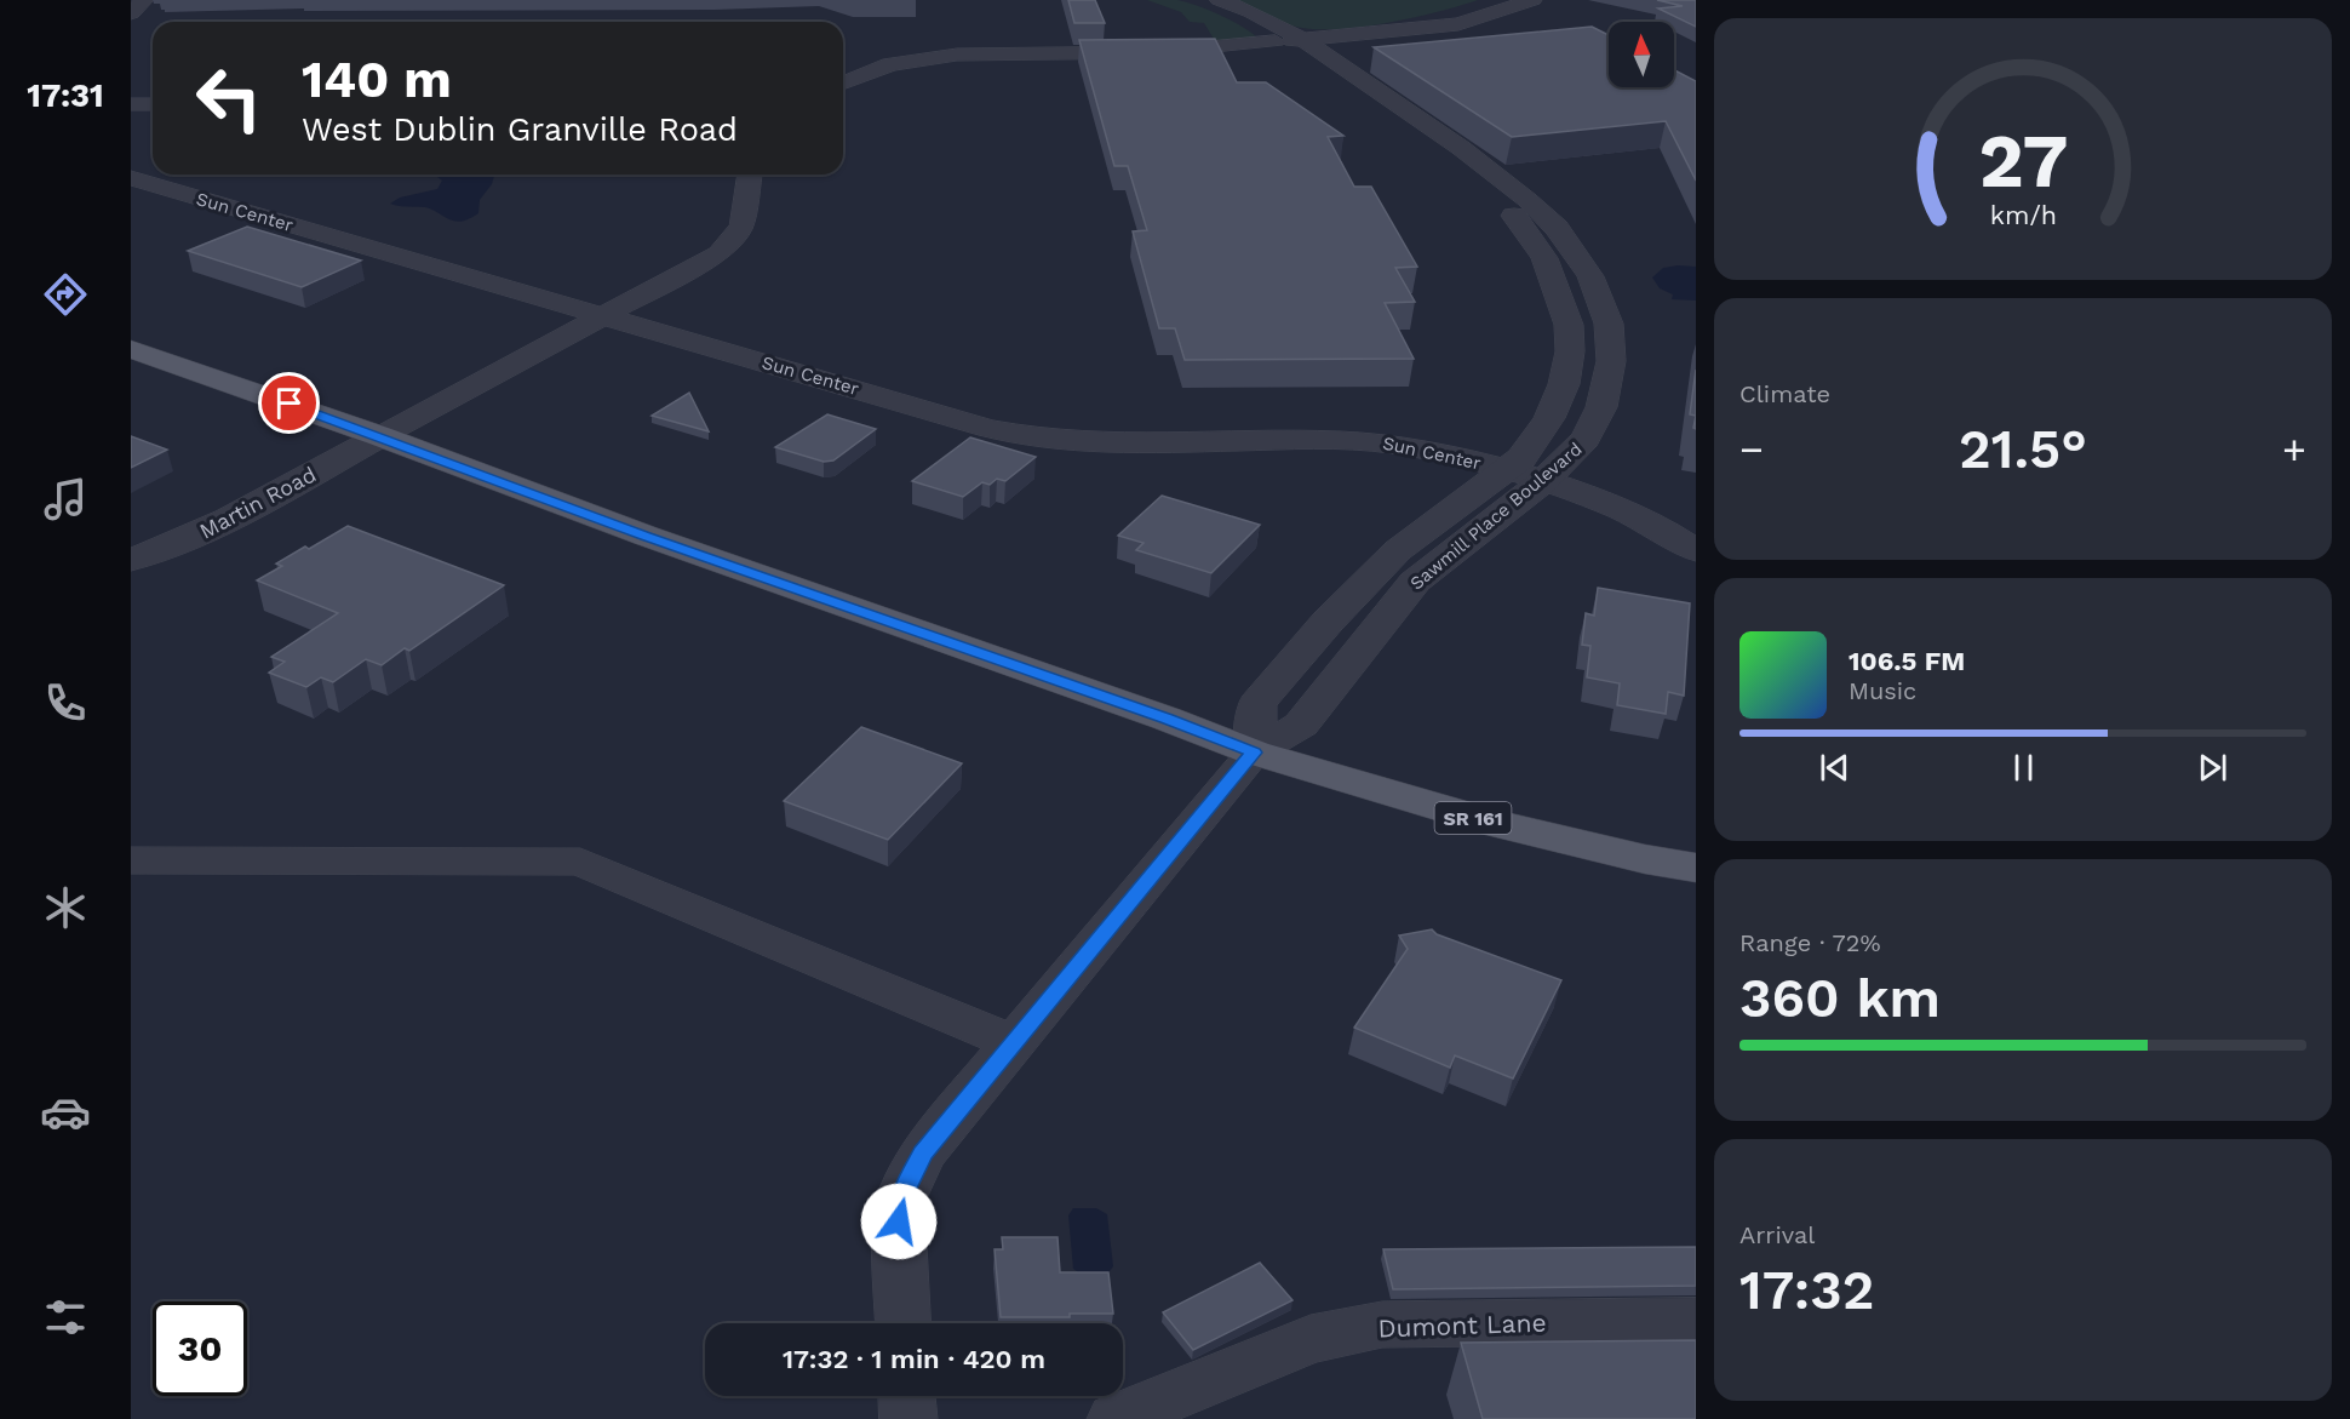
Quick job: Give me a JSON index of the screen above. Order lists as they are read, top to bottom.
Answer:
{
  "streets": {
    "main road": ["SR 161"],
    "street": [
      "Sun Center",
      "Martin Road",
      "Sawmill Place Boulevard",
      "Dumont Lane"
    ]
  },
  "crossings": [
    ["Sun Center", "Sawmill Place Boulevard"],
    ["Martin Road", "SR 161"],
    ["Sawmill Place Boulevard", "SR 161"]
  ],
  "north": "top",
  "page": {
    "tabs": "17:31",
    "turn": ["140 m", "West Dublin Granville Road"],
    "tile": [
      "Climate",
      ["Range · 72%", "360 km"],
      ["Arrival", "17:32"]
    ],
    "heat": ["−", "21.5°", "+"],
    "song": ["106.5 FM", "Music"],
    "limit": "30",
    "trip": "17:32 · 1 min · 420 m",
    "gauge": ["27", "km/h"]
  }
}
